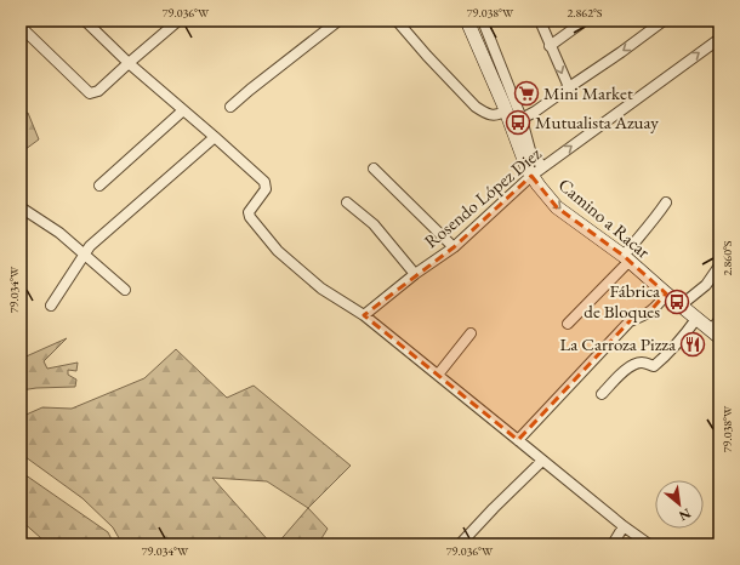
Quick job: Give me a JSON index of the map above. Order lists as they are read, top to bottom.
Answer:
{
  "streets": {
    "street": ["Rosendo López Diez", "Camino a Racar"]
  },
  "crossings": [
    ["Rosendo López Diez", "Camino a Racar"]
  ],
  "places": {
    "supermarket": ["Mini Market"],
    "bus stop": ["Mutualista Azuay", "Fábrica de Bloques"],
    "restaurant": ["La Carroza Pizza"]
  },
  "north": "bottom right",
  "coordinates": [
    "79.036°W",
    "79.038°W",
    "2.862°S",
    "2.860°S",
    "79.034°W"
  ]
}
